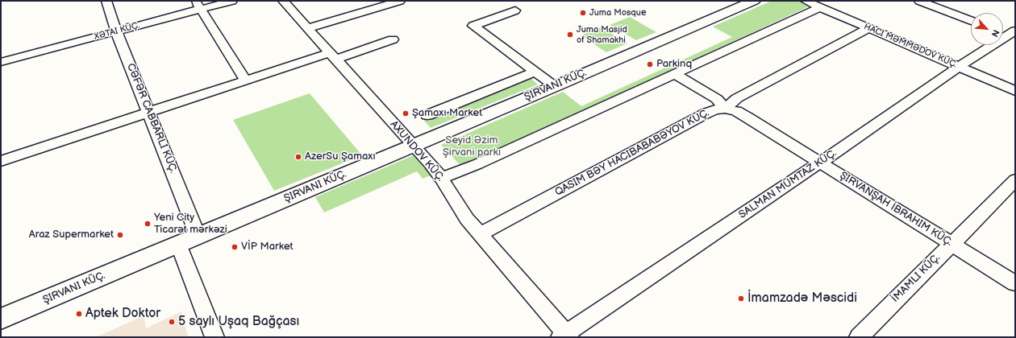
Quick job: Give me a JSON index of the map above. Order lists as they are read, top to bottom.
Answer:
{
  "streets": {
    "main road": ["ŞIRVANI KÜÇ."],
    "street": [
      "XƏTAI KÜÇ.",
      "AXUNDOV KÜÇ.",
      "SALMAN MÜMTAZ KÜÇ.",
      "ŞIRVANŞAH İBRAHIM KÜÇ."
    ]
  },
  "crossings": [
    ["ŞIRVANI KÜÇ.", "AXUNDOV KÜÇ."],
    ["AXUNDOV KÜÇ.", "SALMAN MÜMTAZ KÜÇ."],
    ["SALMAN MÜMTAZ KÜÇ.", "ŞIRVANŞAH İBRAHIM KÜÇ."]
  ],
  "parks": ["Seyid Əzim Şirvani parkı"],
  "places": [
    "Juma Mosque",
    "Juma Masjid of Shamakhi",
    "Parkinq",
    "Şamaxı Market",
    "AzerSu Şamaxı",
    "Yeni City Ticarət mərkəzi",
    "Araz Supermarket",
    "VİP Market",
    "İmamzadə Məscidi",
    "Aptek Doktor",
    "5 saylı Uşaq Bağçası"
  ],
  "north": "bottom right"
}
